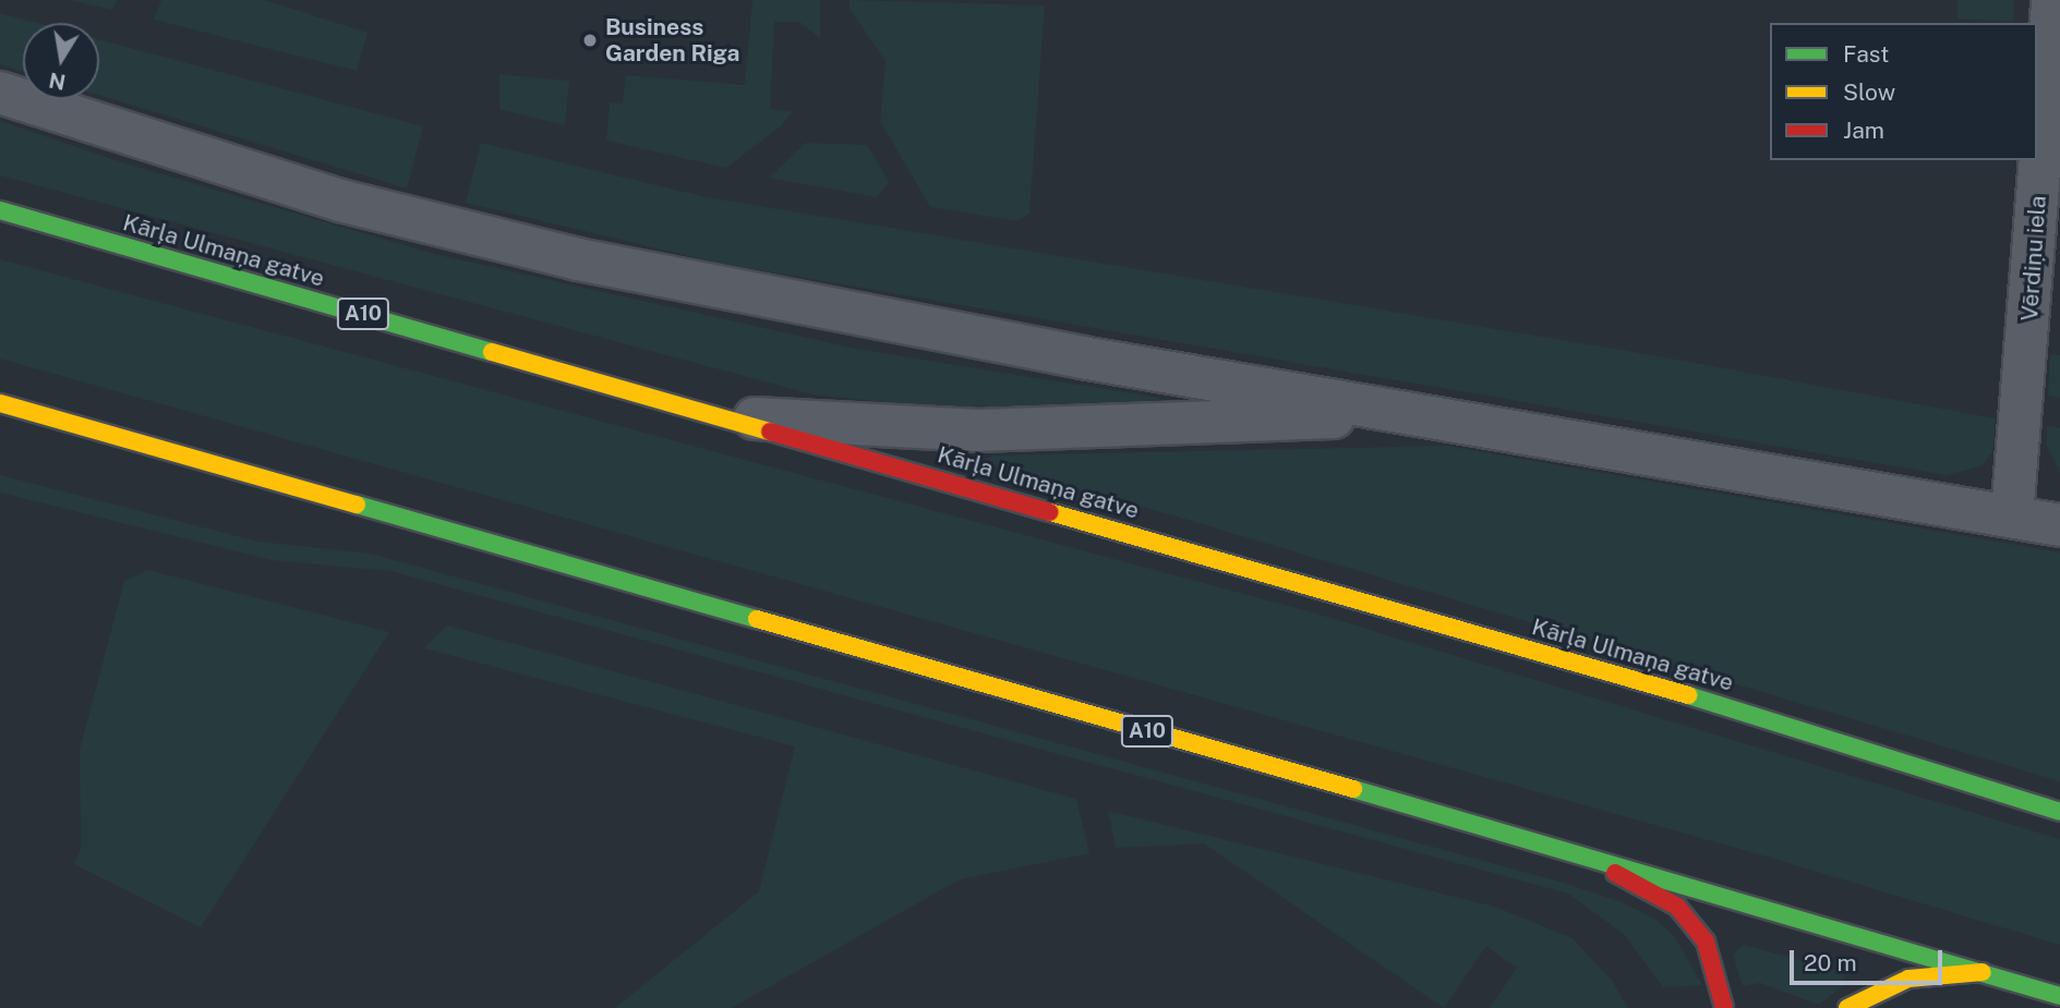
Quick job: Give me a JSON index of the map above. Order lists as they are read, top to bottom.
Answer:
{
  "streets": {
    "main road": ["Kārļa Ulmaņa gatve", "A10"],
    "street": ["Vērdiņu iela"]
  },
  "places": ["Business Garden Riga"],
  "legend": ["Fast", "Slow", "Jam"],
  "scale_bar": "20 m",
  "north": "bottom"
}
